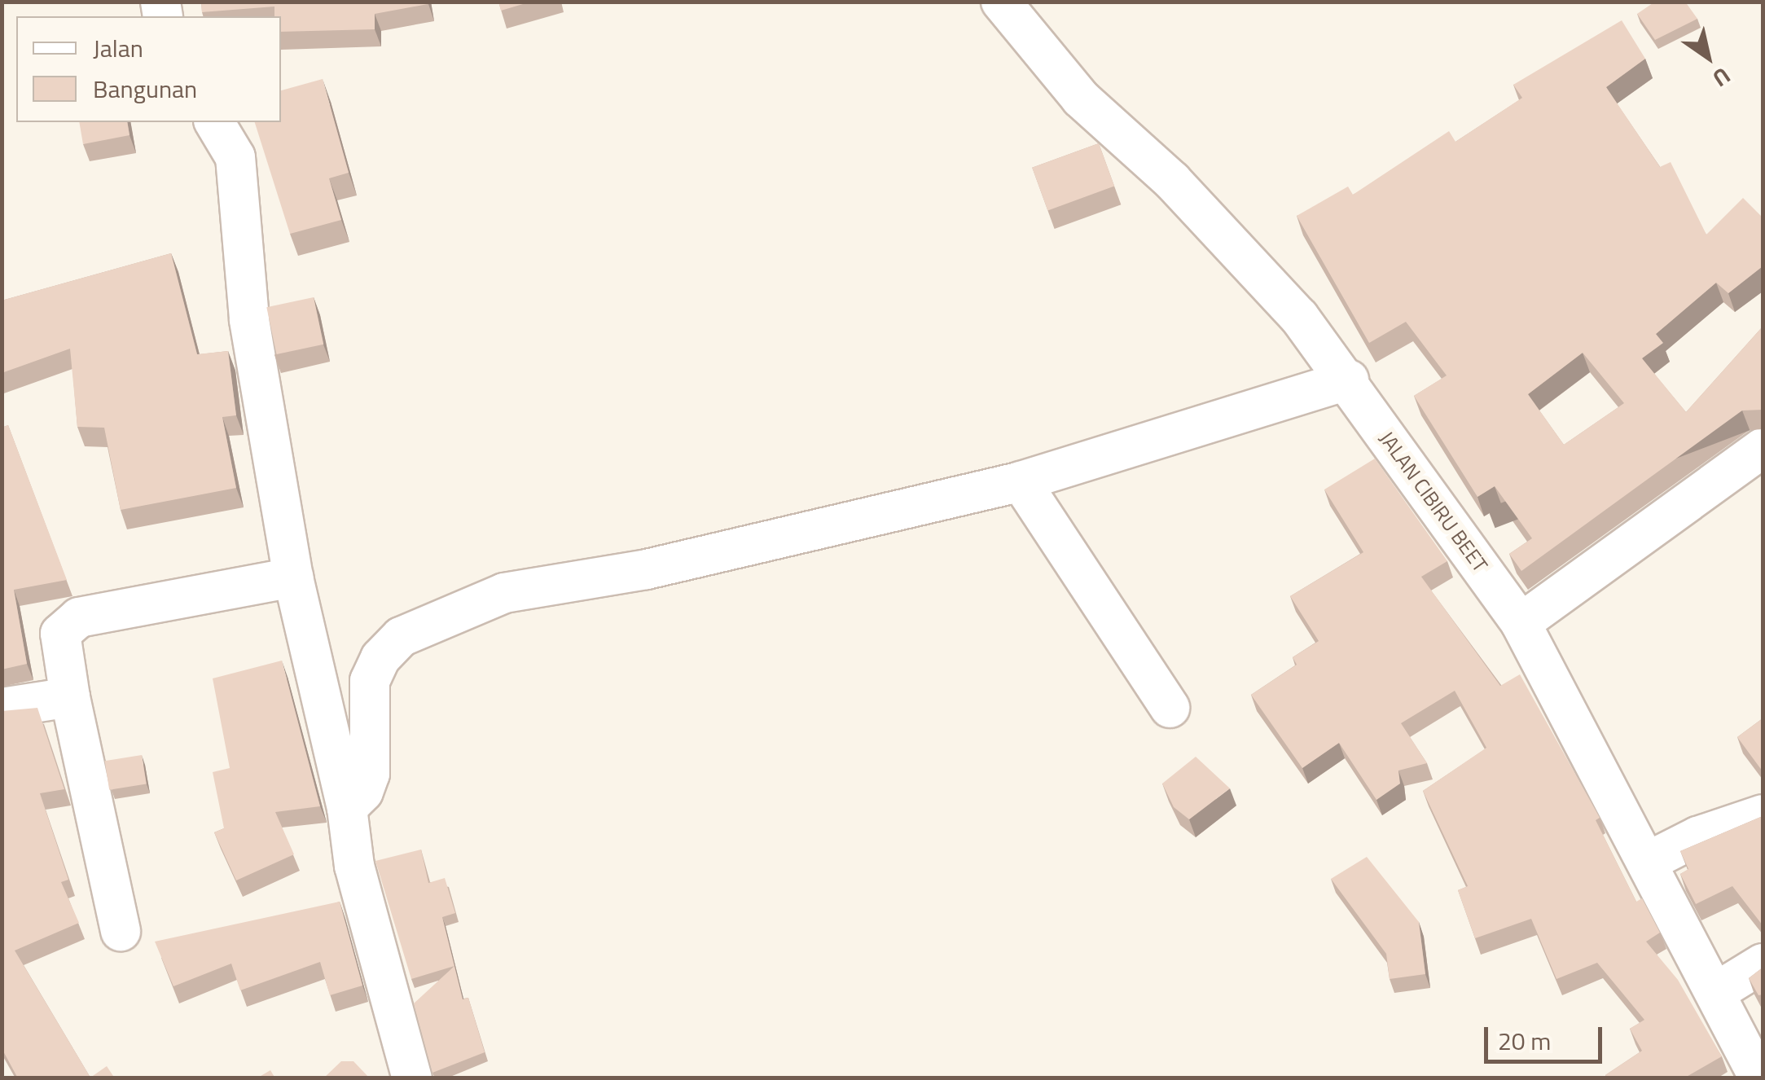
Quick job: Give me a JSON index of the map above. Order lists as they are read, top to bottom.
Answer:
{
  "streets": {
    "street": ["JALAN CIBIRU BEET"]
  },
  "legend": ["Jalan", "Bangunan"],
  "scale_bar": "20 m",
  "north": "bottom right"
}
